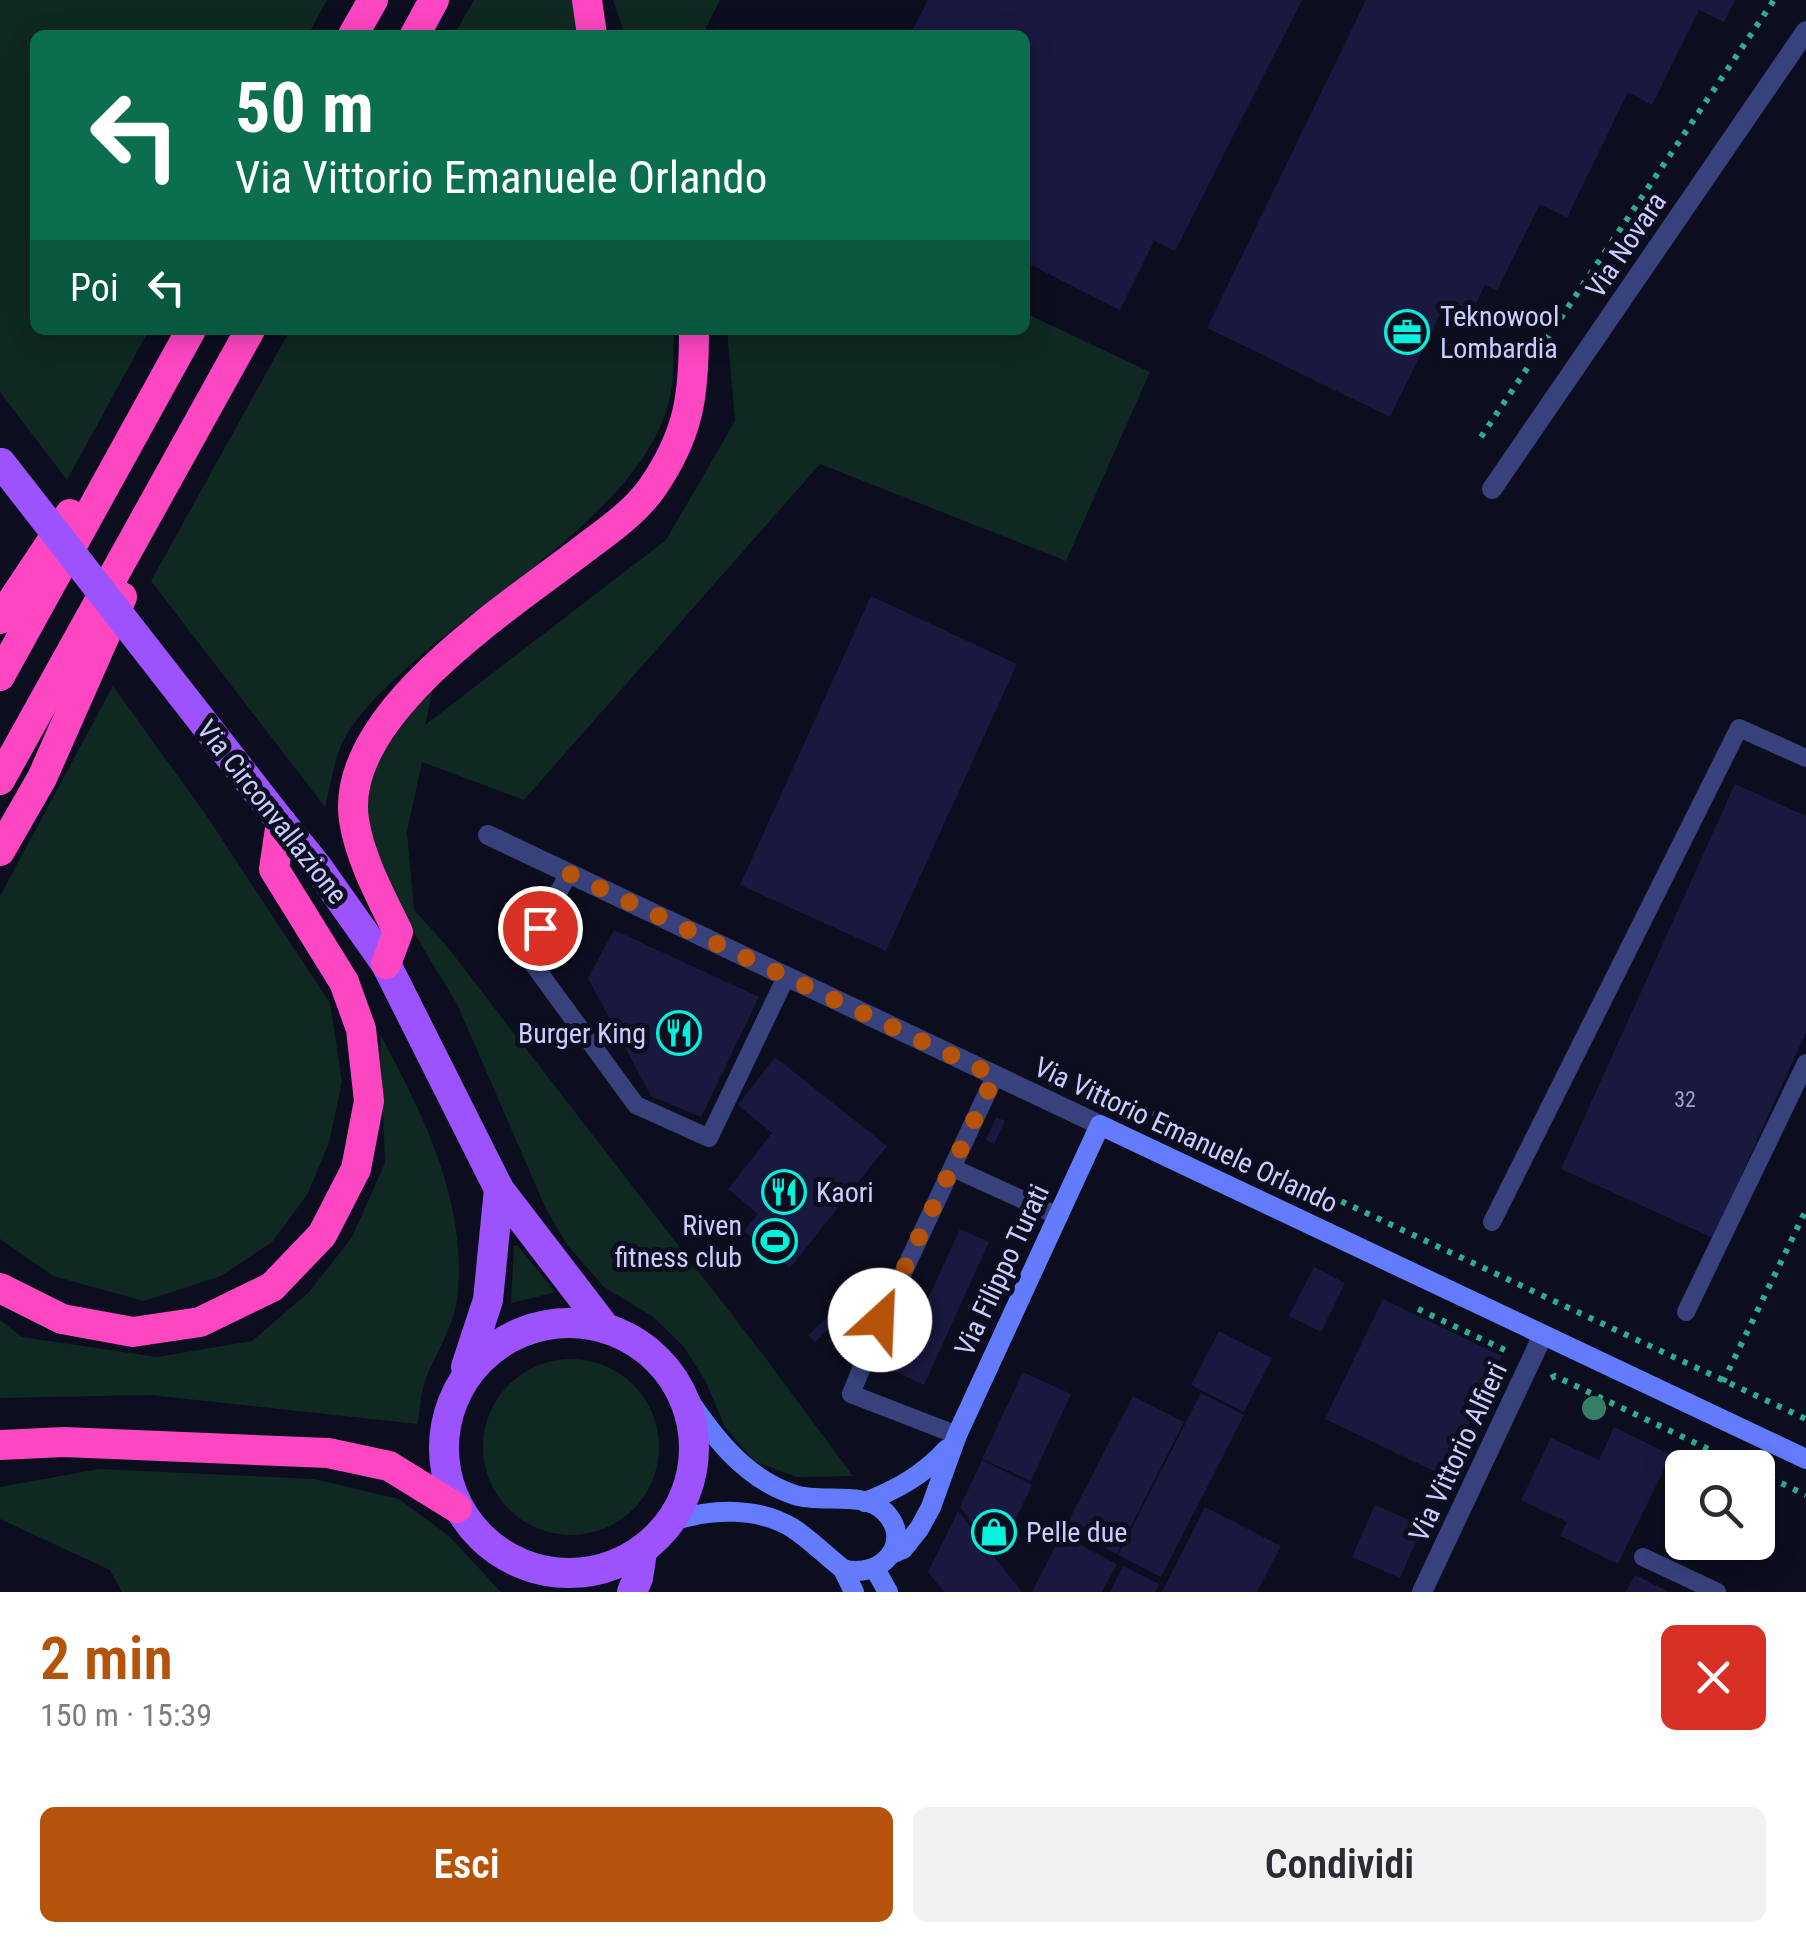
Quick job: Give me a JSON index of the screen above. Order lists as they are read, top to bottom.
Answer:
{
  "streets": {
    "main road": ["Via Circonvallazione"],
    "street": [
      "Via Novara",
      "Via Vittorio Emanuele Orlando",
      "Via Filippo Turati",
      "Via Vittorio Alfieri"
    ]
  },
  "crossings": [
    ["Via Vittorio Emanuele Orlando", "Via Filippo Turati"],
    ["Via Vittorio Emanuele Orlando", "Via Vittorio Alfieri"]
  ],
  "places": {
    "office": ["Teknowool Lombardia"],
    "restaurant": ["Burger King", "Kaori"],
    "sports": ["Riven fitness club"],
    "shop": ["Pelle due"]
  },
  "house_numbers": ["32"],
  "page": {
    "turn": ["50 m", "Via Vittorio Emanuele Orlando"],
    "then": "Poi",
    "heading": ["2 min", "150 m · 15:39"],
    "buttons": ["Esci", "Condividi"]
  }
}
